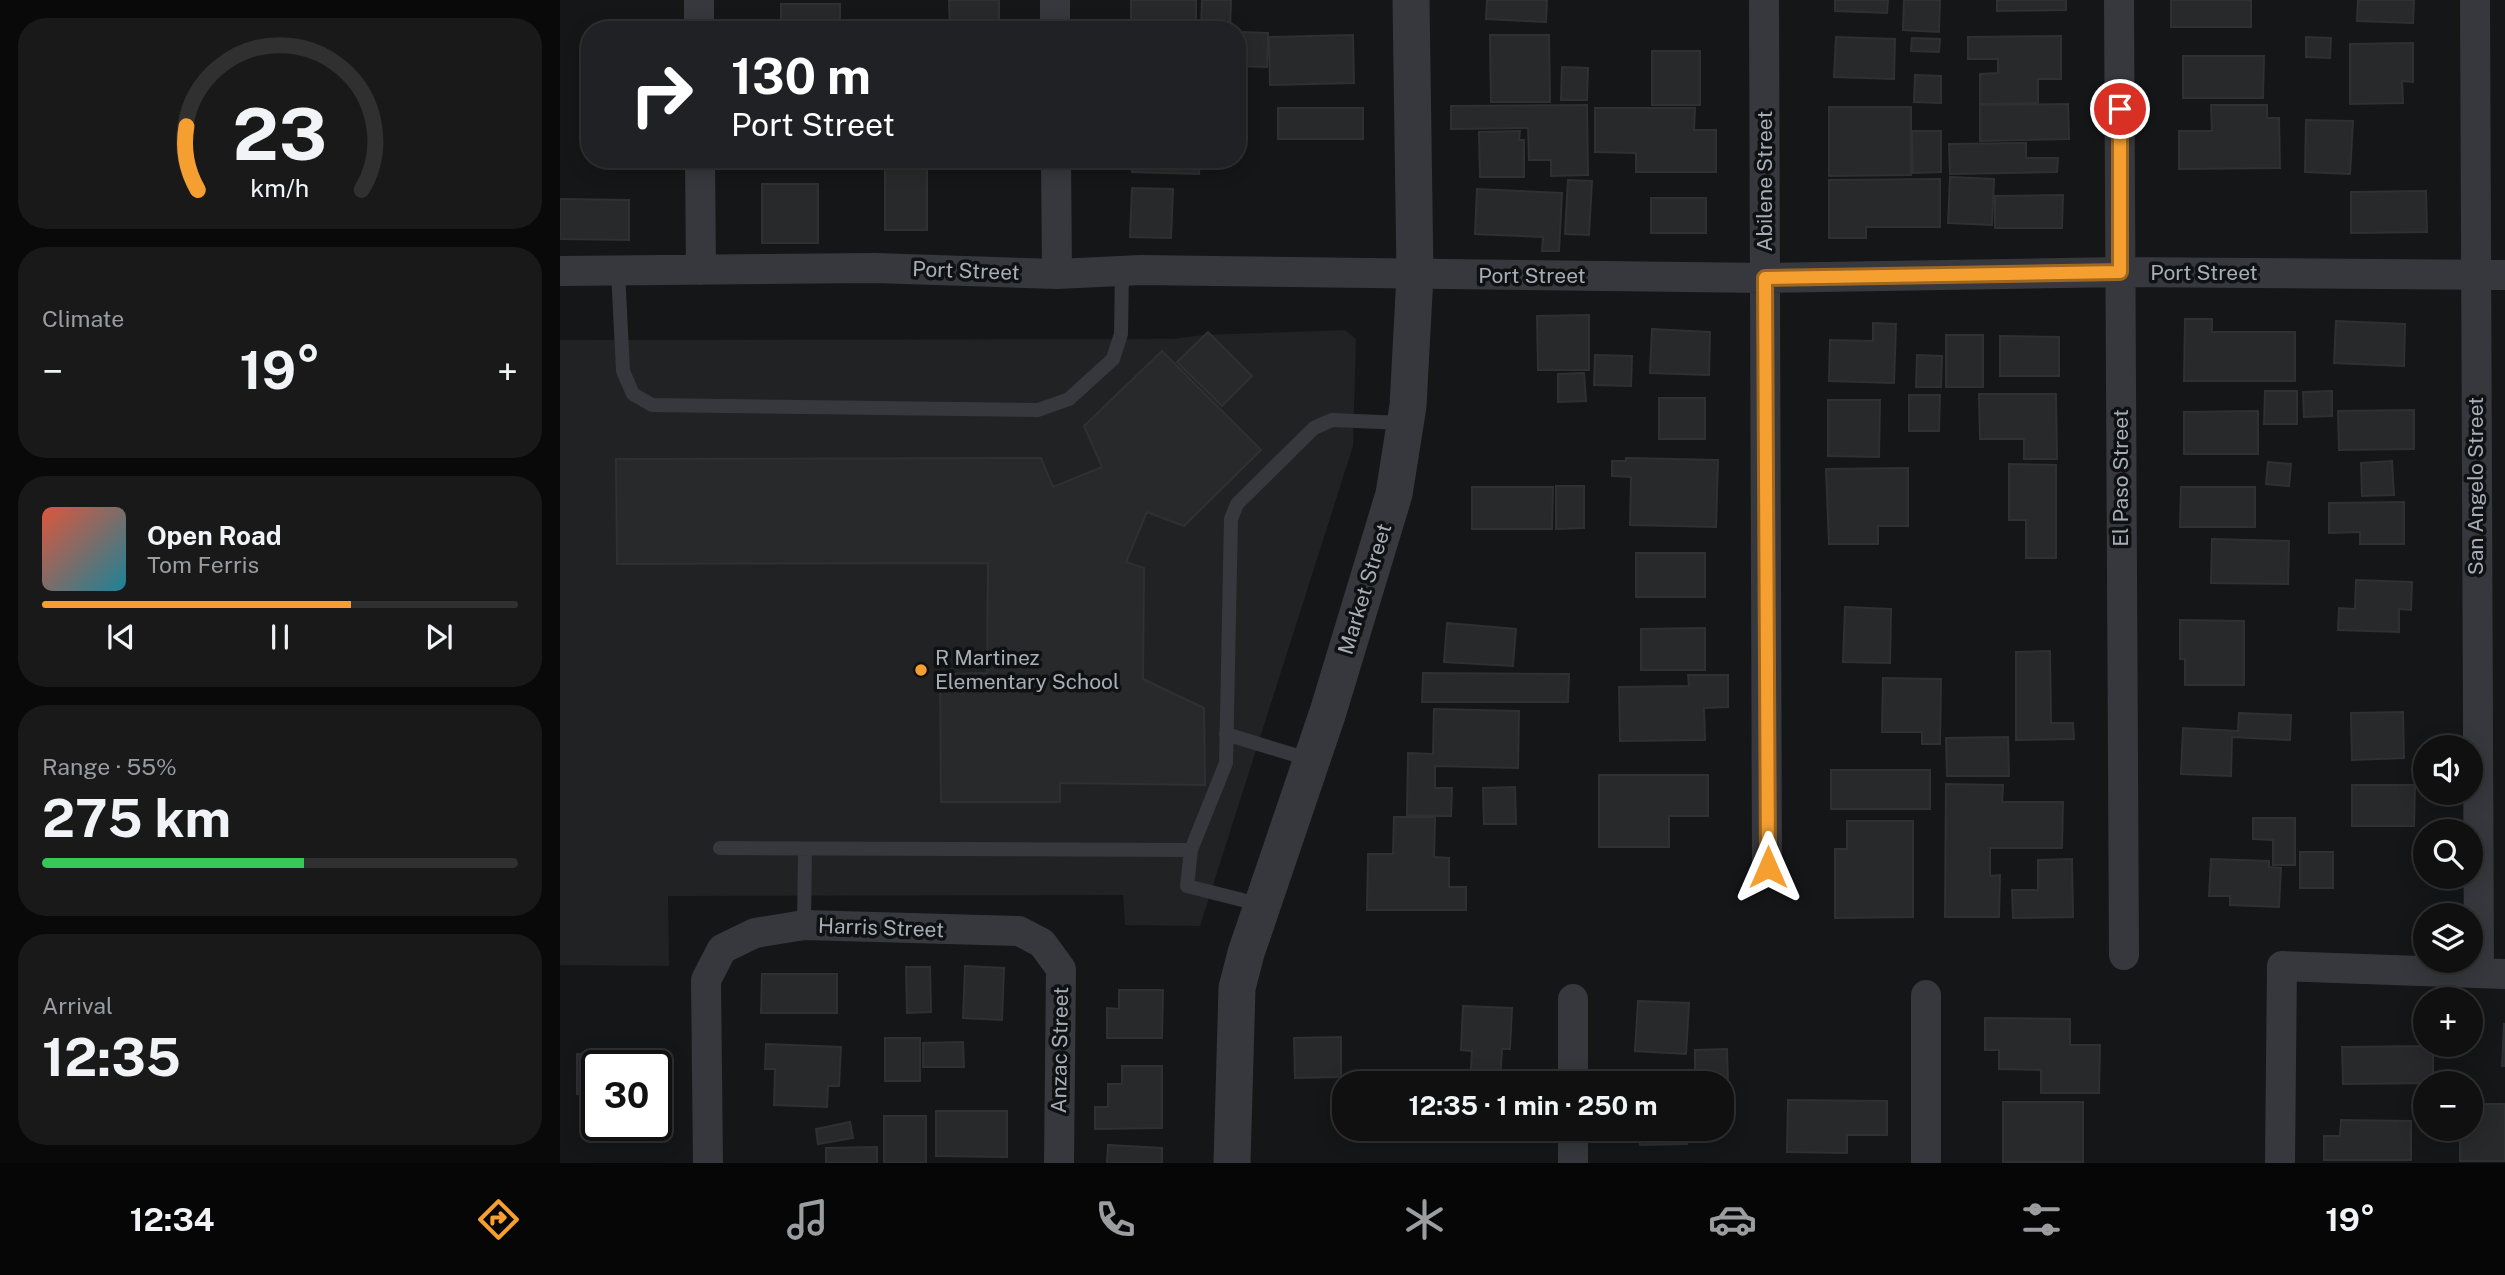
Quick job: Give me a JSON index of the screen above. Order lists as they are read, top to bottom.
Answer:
{
  "streets": {
    "street": [
      "Abilene Street",
      "Port Street",
      "El Paso Street",
      "San Angelo Street",
      "Market Street",
      "Harris Street",
      "Anzac Street"
    ]
  },
  "crossings": [
    ["Abilene Street", "Port Street"],
    ["Port Street", "El Paso Street"],
    ["Port Street", "San Angelo Street"],
    ["Port Street", "Market Street"],
    ["Harris Street", "Anzac Street"]
  ],
  "places": ["R Martinez Elementary School"],
  "page": {
    "turn": ["130 m", "Port Street"],
    "tile": [
      "Climate",
      ["Range · 55%", "275 km"],
      ["Arrival", "12:35"]
    ],
    "heat": ["−", "19°", "+"],
    "song": ["Open Road", "Tom Ferris"],
    "map_buttons": ["+", "−"],
    "limit": "30",
    "trip": "12:35 · 1 min · 250 m",
    "tabs": ["12:34", "19°"],
    "gauge": ["23", "km/h"]
  }
}
